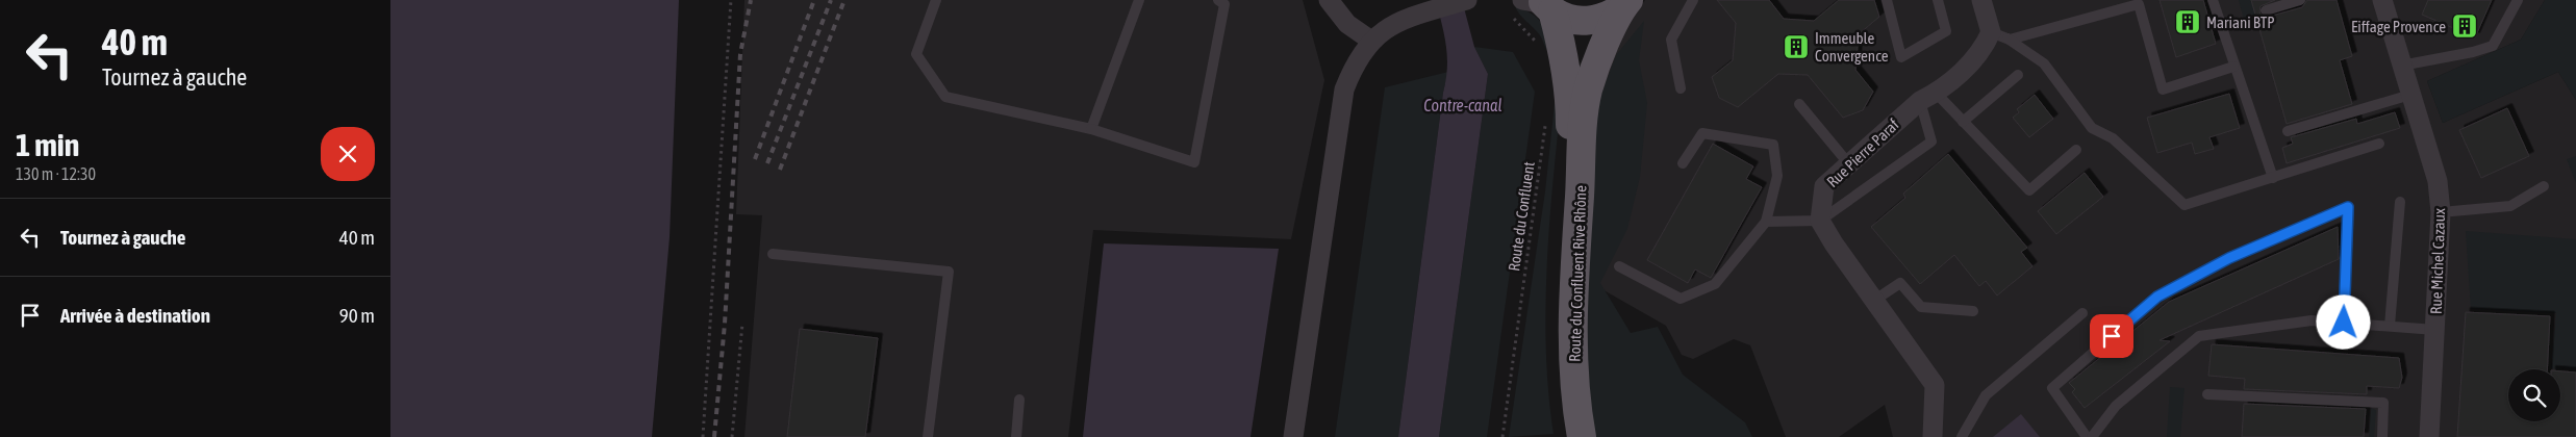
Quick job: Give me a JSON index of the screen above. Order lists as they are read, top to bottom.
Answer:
{
  "streets": {
    "main road": ["Route du Confluent Rive Rhône"],
    "street": ["Rue Pierre Paraf", "Rue Michel Cazaux"],
    "path": ["Route du Confluent"]
  },
  "water": ["Contre-canal"],
  "places": {
    "building": ["Mariani BTP", "Eiffage Provence", "Immeuble Convergence"]
  },
  "page": {
    "turn": ["40 m", "Tournez à gauche"],
    "heading": ["1 min", "130 m · 12:30"],
    "list": [
      {
        "name": "Tournez à gauche",
        "value": "40 m"
      },
      {
        "name": "Arrivée à destination",
        "value": "90 m"
      }
    ]
  }
}
